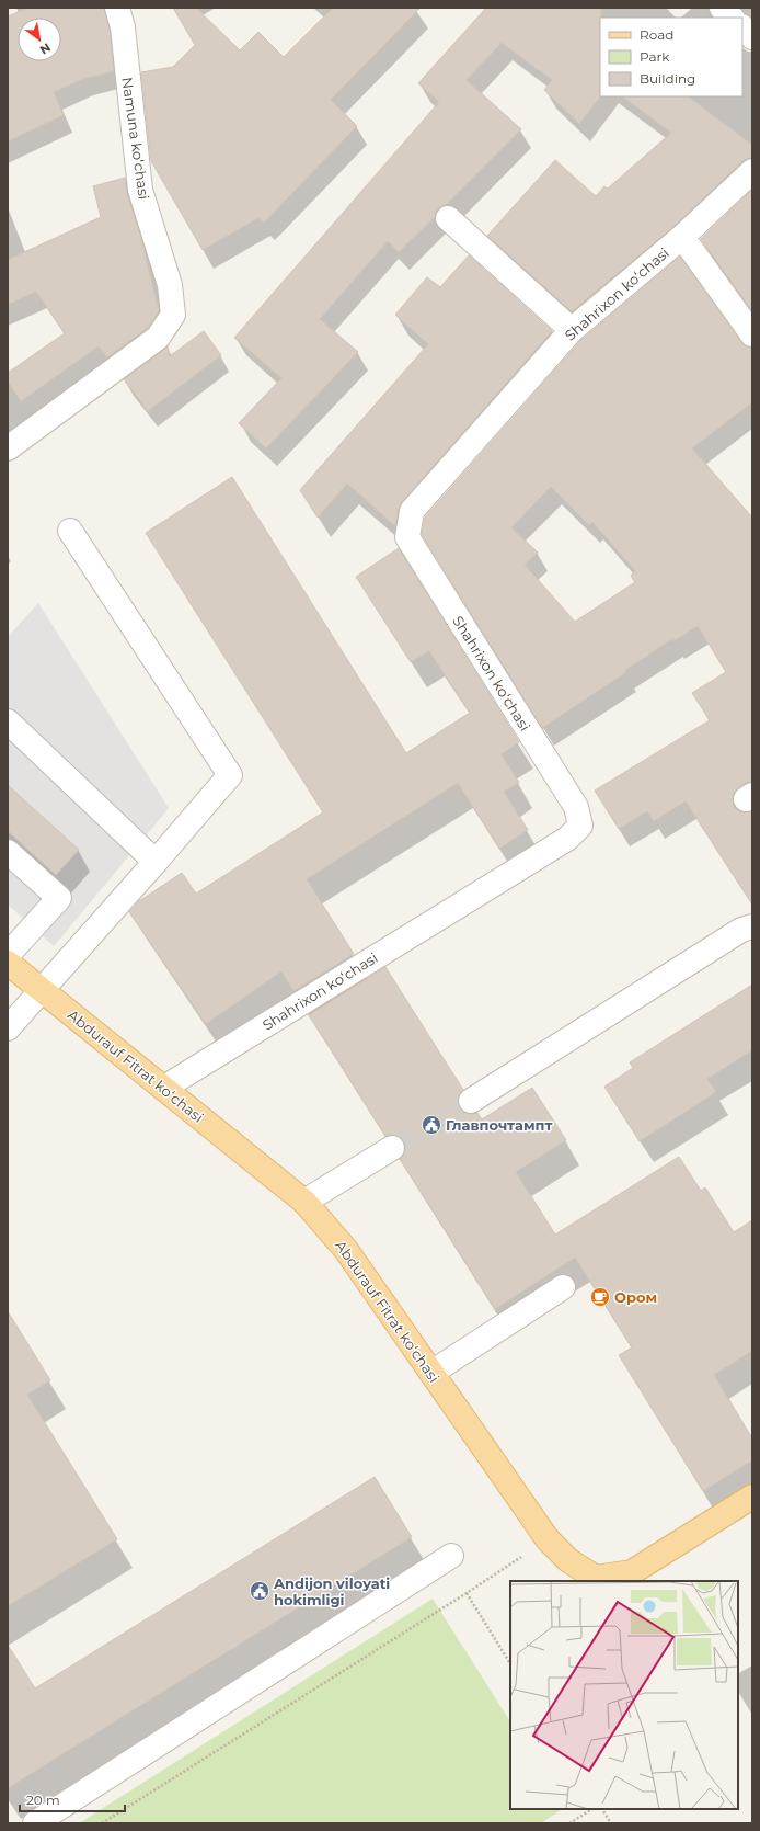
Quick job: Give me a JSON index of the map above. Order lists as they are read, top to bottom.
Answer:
{
  "streets": {
    "main road": ["Abdurauf Fitrat koʻchasi"],
    "street": ["Namuna koʻchasi", "Shahrixon koʻchasi"]
  },
  "crossings": [
    ["Shahrixon koʻchasi", "Abdurauf Fitrat koʻchasi"]
  ],
  "places": {
    "public building": ["Главпочтампт", "Andijon vilоyati hоkimligi"],
    "cafe": ["Ором"]
  },
  "legend": ["Road", "Park", "Building"],
  "scale_bar": "20 m",
  "north": "bottom right"
}
